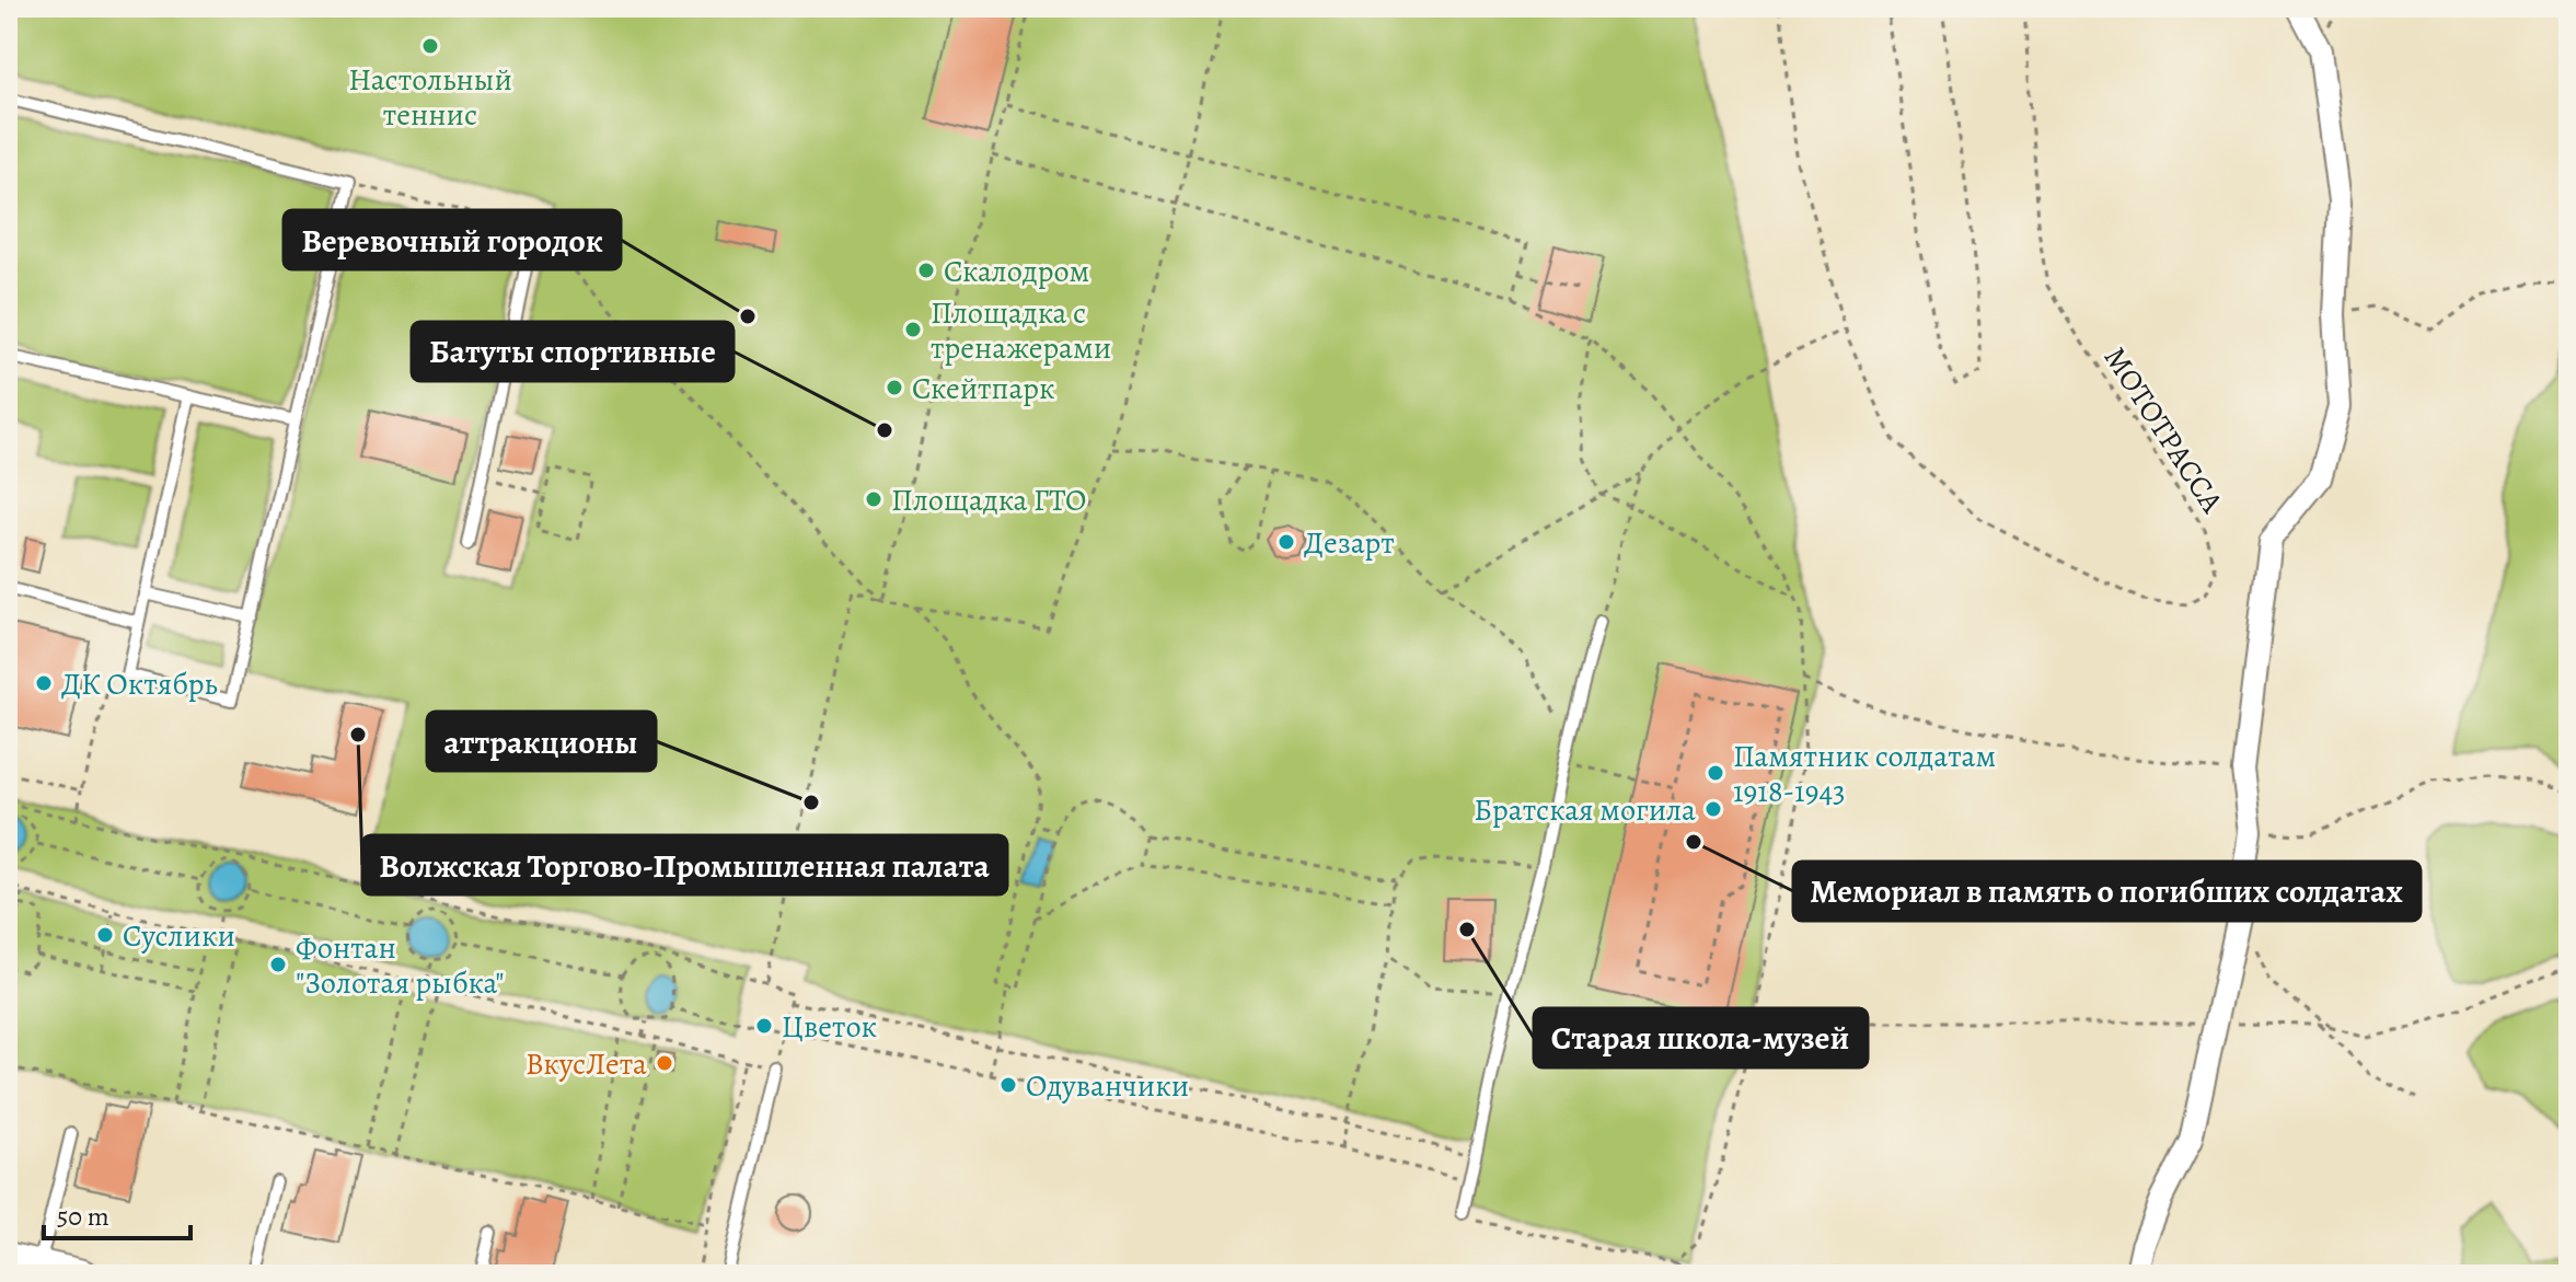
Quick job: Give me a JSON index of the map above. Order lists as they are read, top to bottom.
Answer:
{
  "streets": {
    "path": ["МОТОТРАССА"]
  },
  "places": [
    "Настольный теннис",
    "Скалодром",
    "Веревочный городок",
    "Площадка с тренажерами",
    "Скейтпарк",
    "Батуты спортивные",
    "Площадка ГТО",
    "Дезарт",
    "ДК Октябрь",
    "Волжская Торгово-Промышленная палата",
    "Памятник солдатам 1918-1943",
    "аттракционы",
    "Братская могила",
    "Мемориал в память о погибших солдатах",
    "Старая школа-музей",
    "Суслики",
    "Фонтан \"Золотая рыбка\"",
    "Цветок",
    "ВкусЛета",
    "Одуванчики"
  ],
  "scale_bar": "50 m"
}
